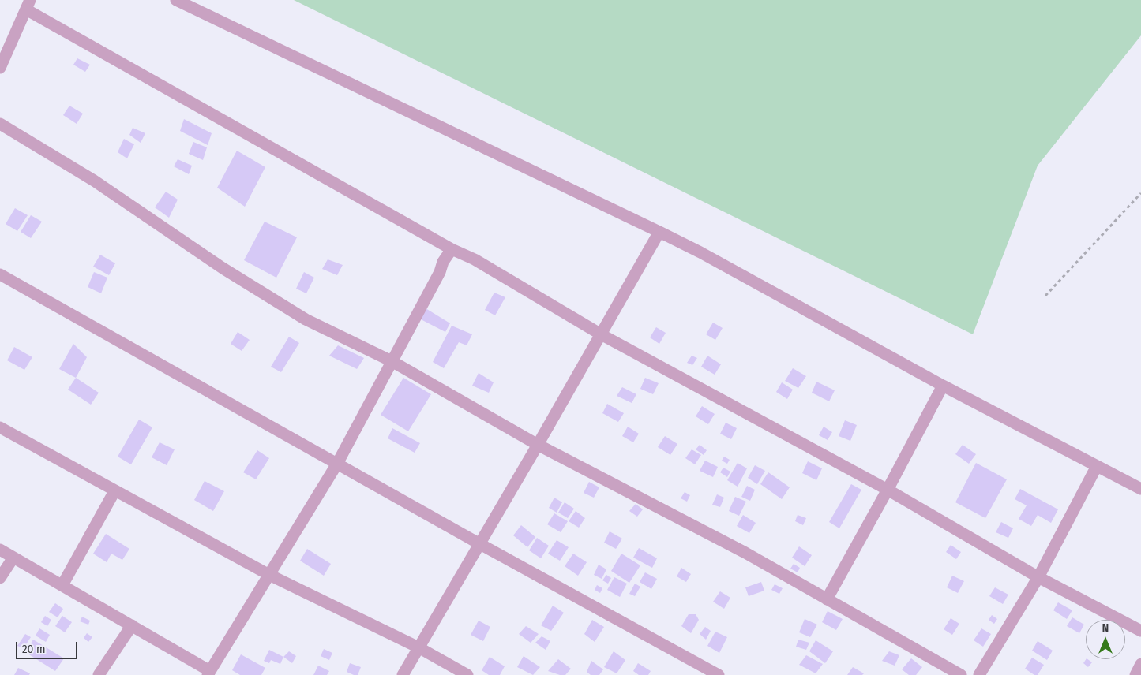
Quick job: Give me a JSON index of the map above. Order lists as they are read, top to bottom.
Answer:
{
  "scale_bar": "20 m",
  "north": "top"
}
